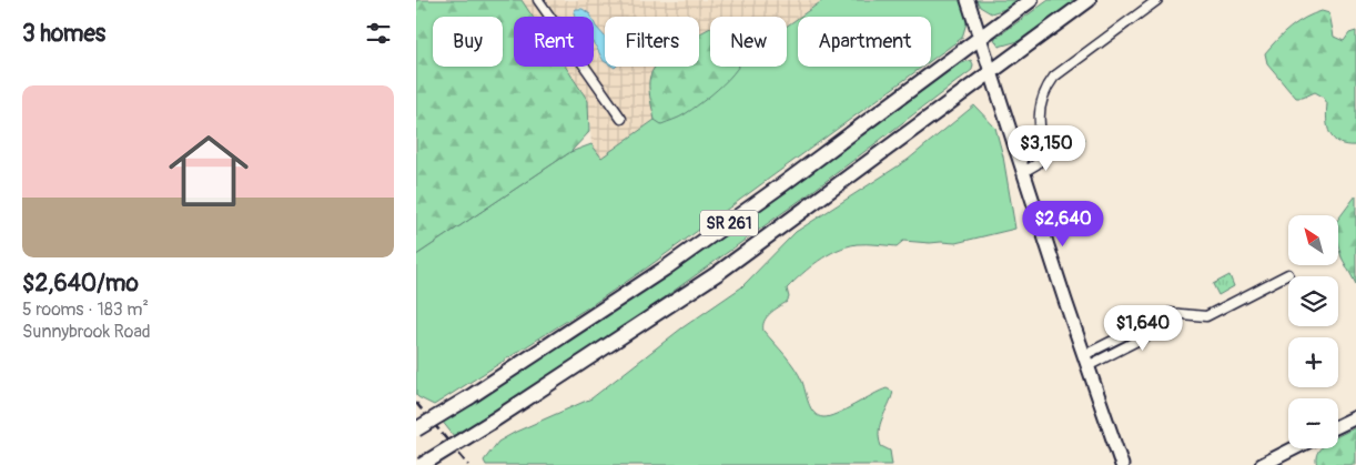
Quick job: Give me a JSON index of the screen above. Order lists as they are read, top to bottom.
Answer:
{
  "streets": {
    "main road": ["SR 261"]
  },
  "north": "top left",
  "page": {
    "heading": "3 homes",
    "chip": [
      "Buy",
      "Rent",
      "Filters",
      "New",
      "Apartment"
    ],
    "list": [
      {
        "name": "$2,640/mo",
        "note": "5 rooms · 183 m² · Sunnybrook Road"
      }
    ],
    "price": ["$3,150", "$2,640", "$1,640"],
    "map_buttons": ["+", "−"]
  }
}
